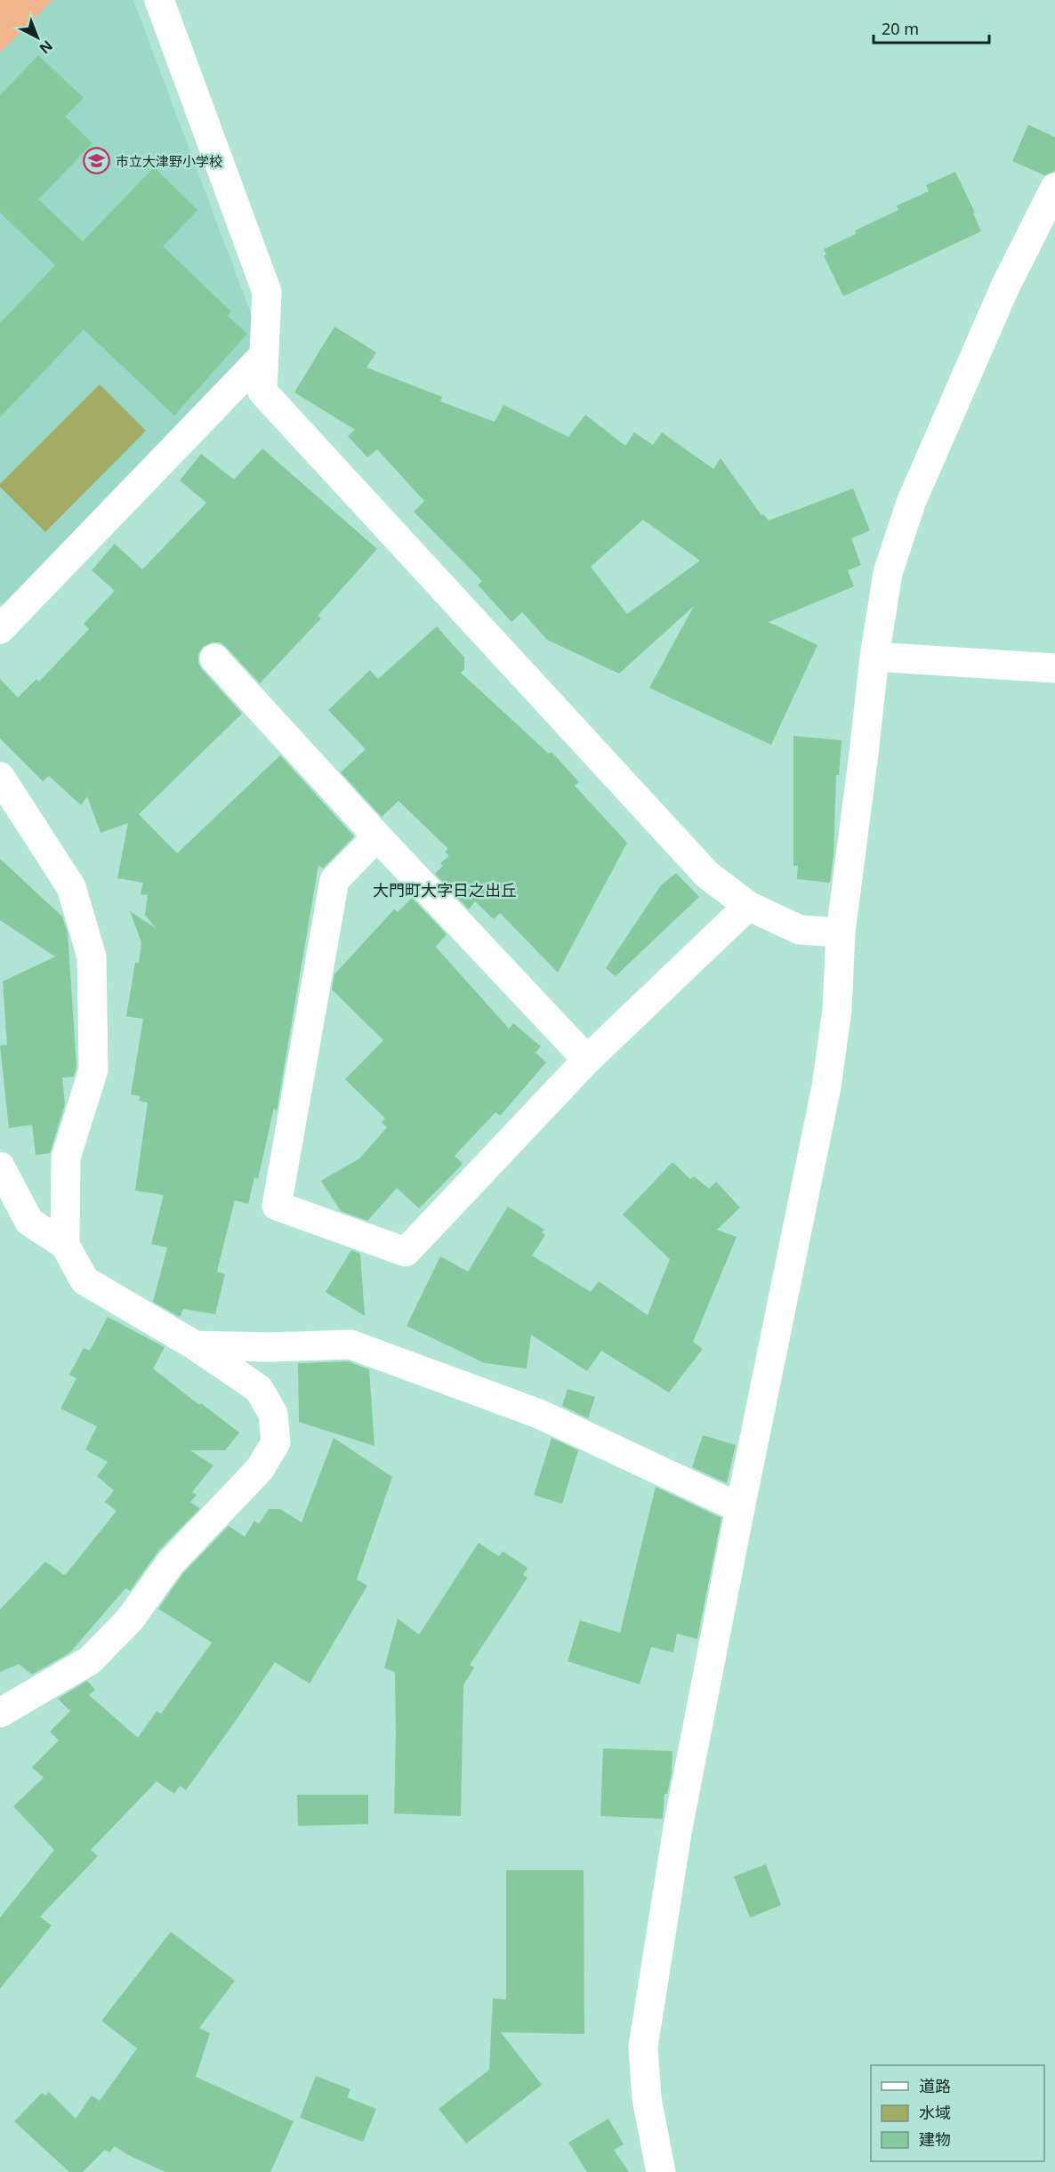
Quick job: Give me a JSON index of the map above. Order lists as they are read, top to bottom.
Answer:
{
  "districts": ["大門町大字日之出丘"],
  "places": {
    "school or university": ["市立大津野小学校"]
  },
  "legend": ["道路", "水域", "建物"],
  "scale_bar": "20 m",
  "north": "bottom right"
}
